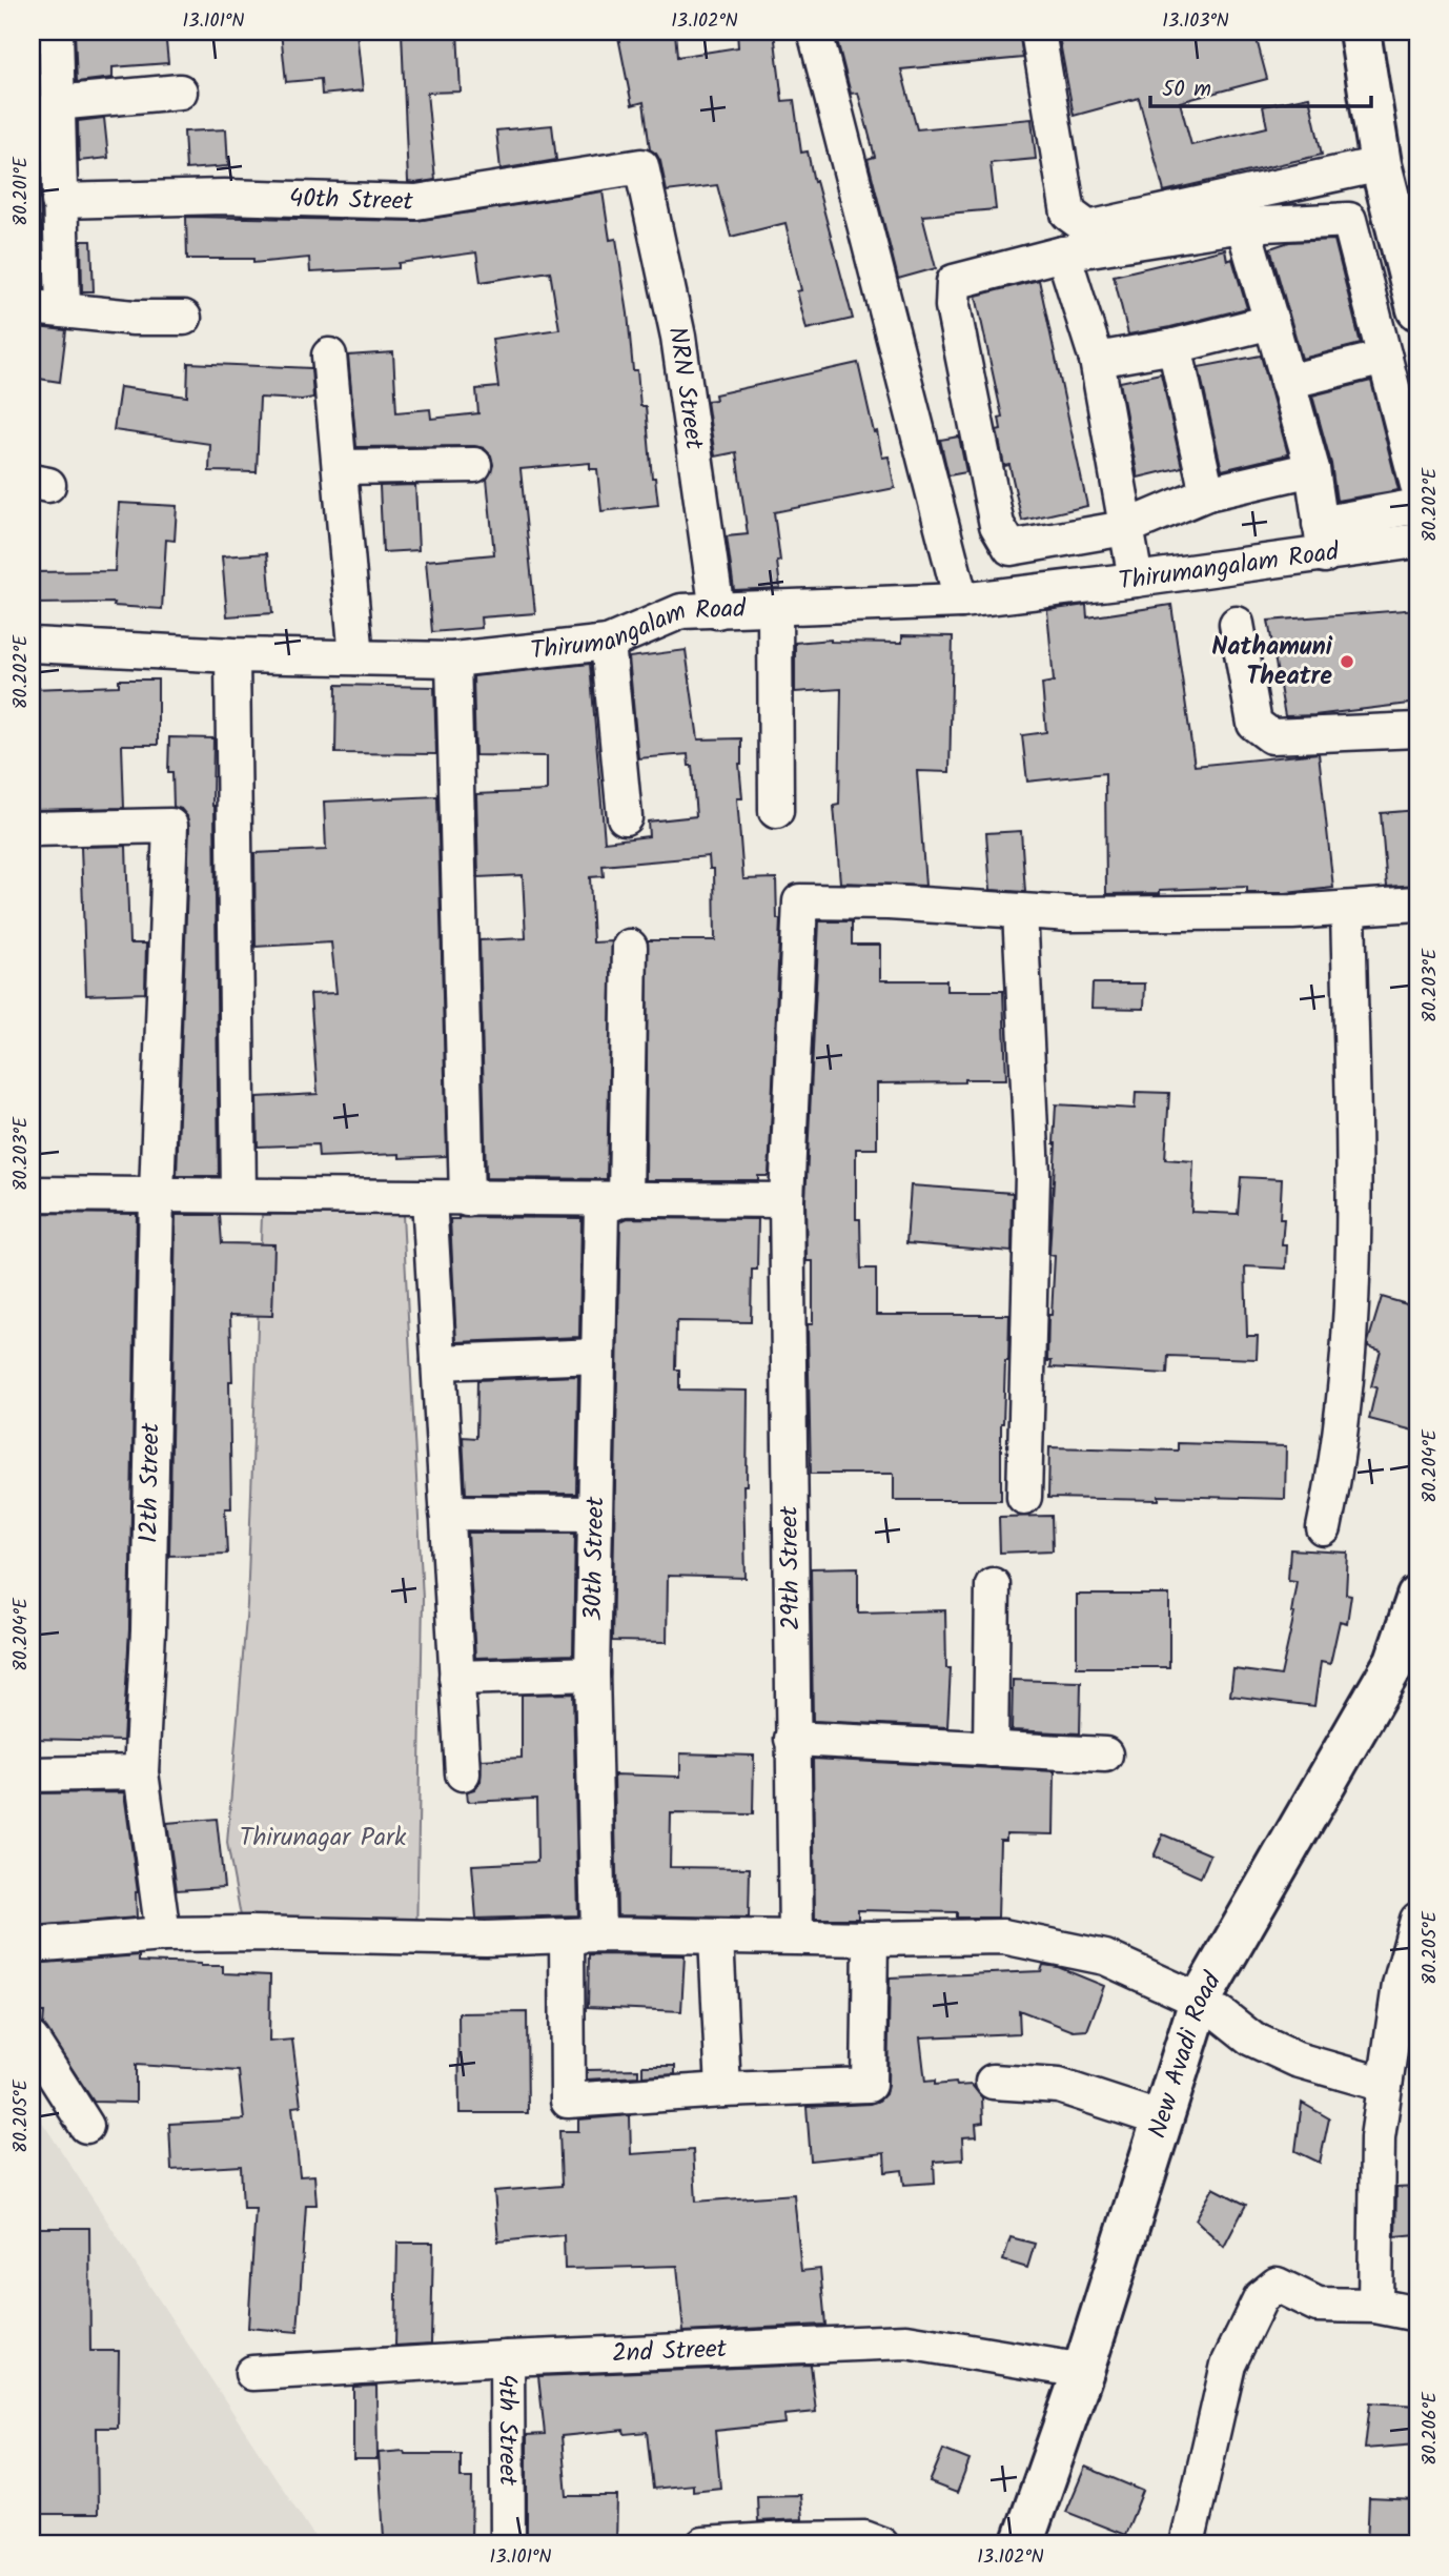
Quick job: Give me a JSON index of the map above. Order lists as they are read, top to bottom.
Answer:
{
  "streets": {
    "main road": ["New Avadi Road"],
    "street": [
      "40th Street",
      "NRN Street",
      "Thirumangalam Road",
      "12th Street",
      "30th Street",
      "29th Street",
      "2nd Street",
      "4th Street"
    ]
  },
  "crossings": [
    ["40th Street", "NRN Street"],
    ["NRN Street", "Thirumangalam Road"],
    ["New Avadi Road", "2nd Street"],
    ["2nd Street", "4th Street"]
  ],
  "parks": ["Thirunagar Park"],
  "places": ["Nathamuni Theatre"],
  "scale_bar": "50 m",
  "coordinates": [
    "13.101°N",
    "13.102°N",
    "13.103°N",
    "80.201°E",
    "80.202°E",
    "80.203°E",
    "80.204°E",
    "80.205°E",
    "80.206°E"
  ]
}
